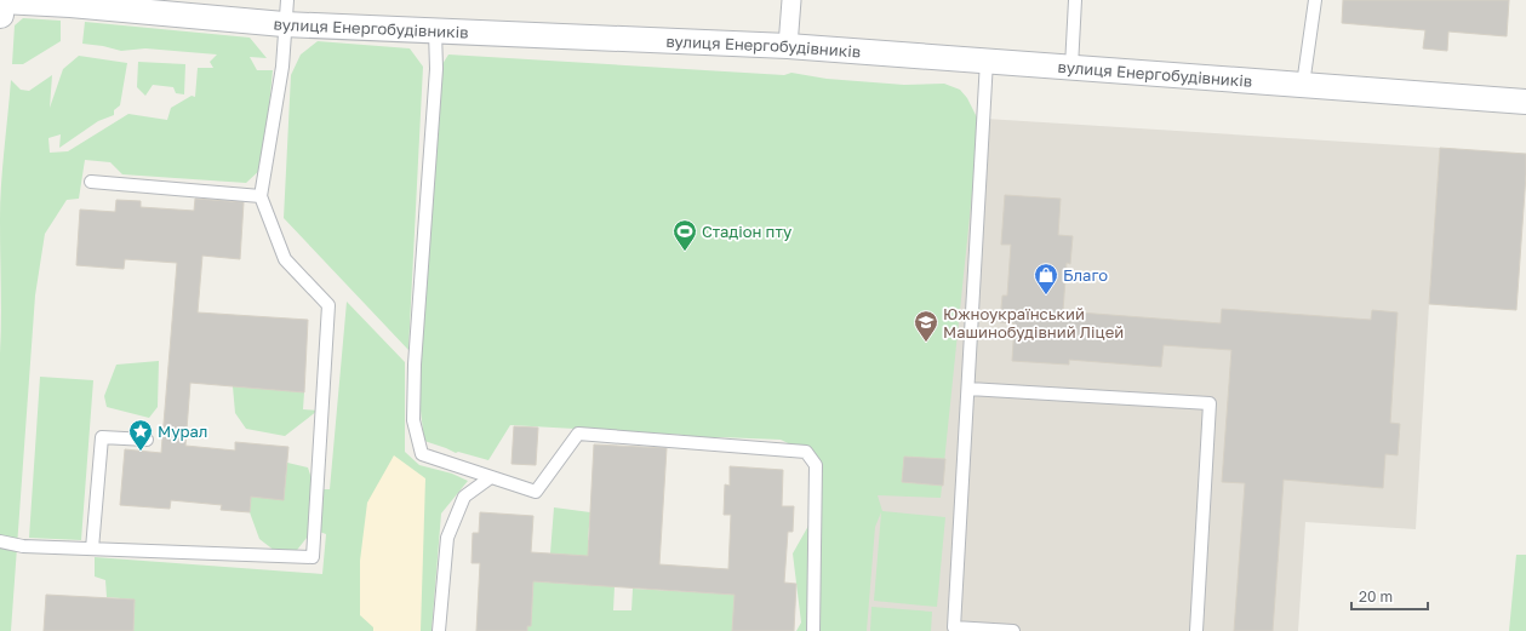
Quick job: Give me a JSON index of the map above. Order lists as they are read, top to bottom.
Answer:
{
  "streets": {
    "street": ["вулиця Енергобудівників"]
  },
  "places": {
    "sports": ["Стадіон пту"],
    "shop": ["Благо"],
    "school or university": ["Южноукраїнський Машинобудівний Ліцей"],
    "place": ["Мурал"]
  },
  "scale_bar": "20 m"
}
